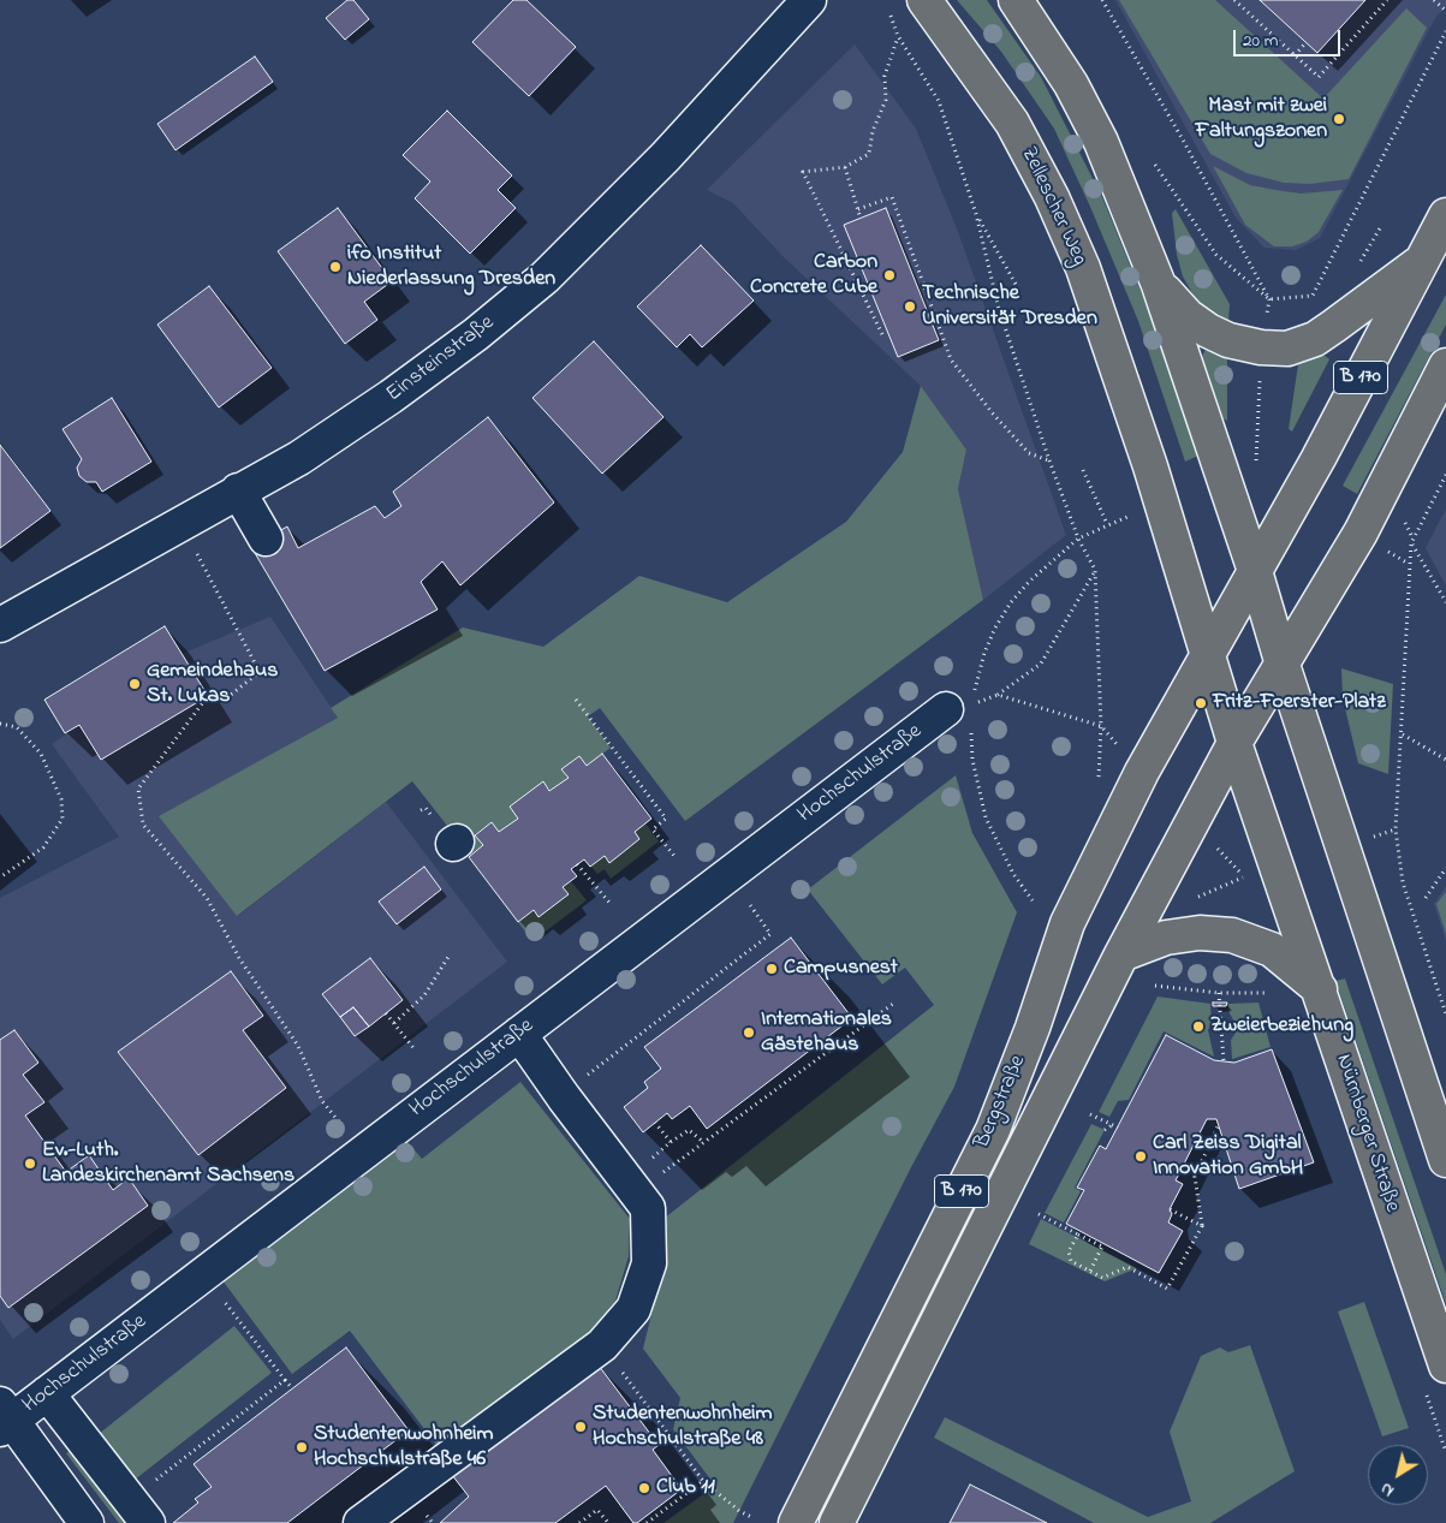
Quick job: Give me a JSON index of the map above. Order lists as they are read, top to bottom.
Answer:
{
  "streets": {
    "main road": [
      "Zellescher Weg",
      "B 170",
      "Bergstraße",
      "Nürnberger Straße"
    ],
    "street": ["Einsteinstraße", "Hochschulstraße"]
  },
  "crossings": [
    ["Zellescher Weg", "B 170"],
    ["Zellescher Weg", "Bergstraße"],
    ["B 170", "Bergstraße"],
    ["B 170", "Nürnberger Straße"]
  ],
  "places": [
    "Mast mit zwei Faltungszonen",
    "ifo Institut Niederlassung Dresden",
    "Carbon Concrete Cube",
    "Technische Universität Dresden",
    "Gemeindehaus St. Lukas",
    "Fritz-Foerster-Platz",
    "Campusnest",
    "Zweierbeziehung",
    "Internationales Gästehaus",
    "Carl Zeiss Digital Innovation GmbH",
    "Ev.-Luth. Landeskirchenamt Sachsens",
    "Studentenwohnheim Hochschulstraße 48",
    "Studentenwohnheim Hochschulstraße 46",
    "Club 11"
  ],
  "scale_bar": "20 m",
  "north": "bottom left"
}
